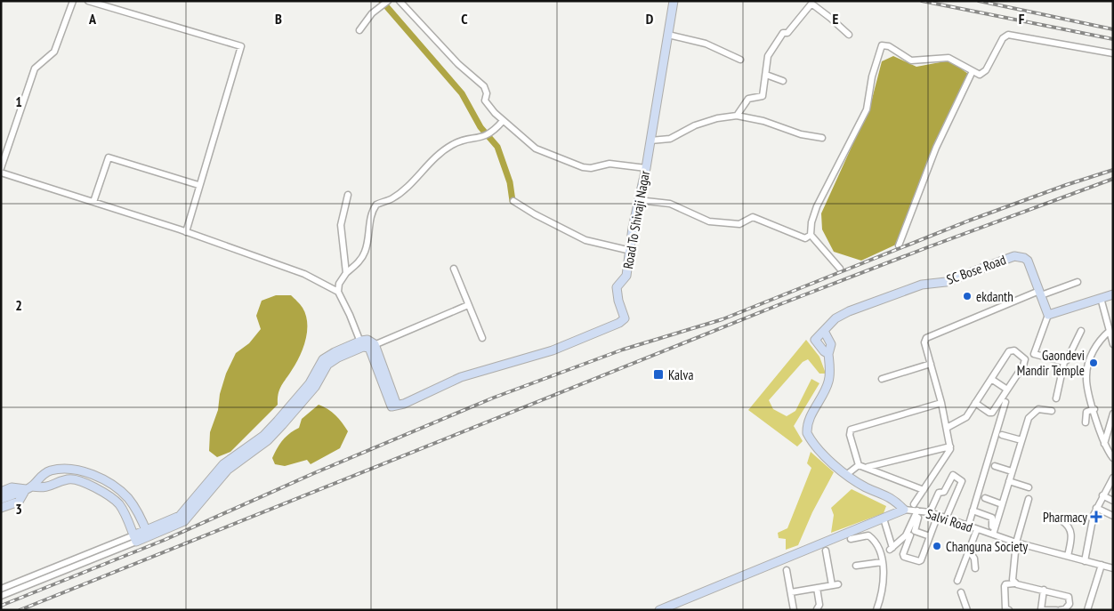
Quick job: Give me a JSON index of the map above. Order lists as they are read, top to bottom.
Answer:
{
  "streets": {
    "street": ["Road To Shivaji Nagar", "SC Bose Road", "Salvi Road"]
  },
  "places": {
    "other": ["ekdanth", "Gaondevi Mandir Temple", "Changuna Society"],
    "transit": ["Kalva"],
    "health": ["Pharmacy"]
  },
  "grid": {
    "columns": [
      "A",
      "B",
      "C",
      "D",
      "E",
      "F"
    ],
    "rows": ["1", "2", "3"]
  }
}
